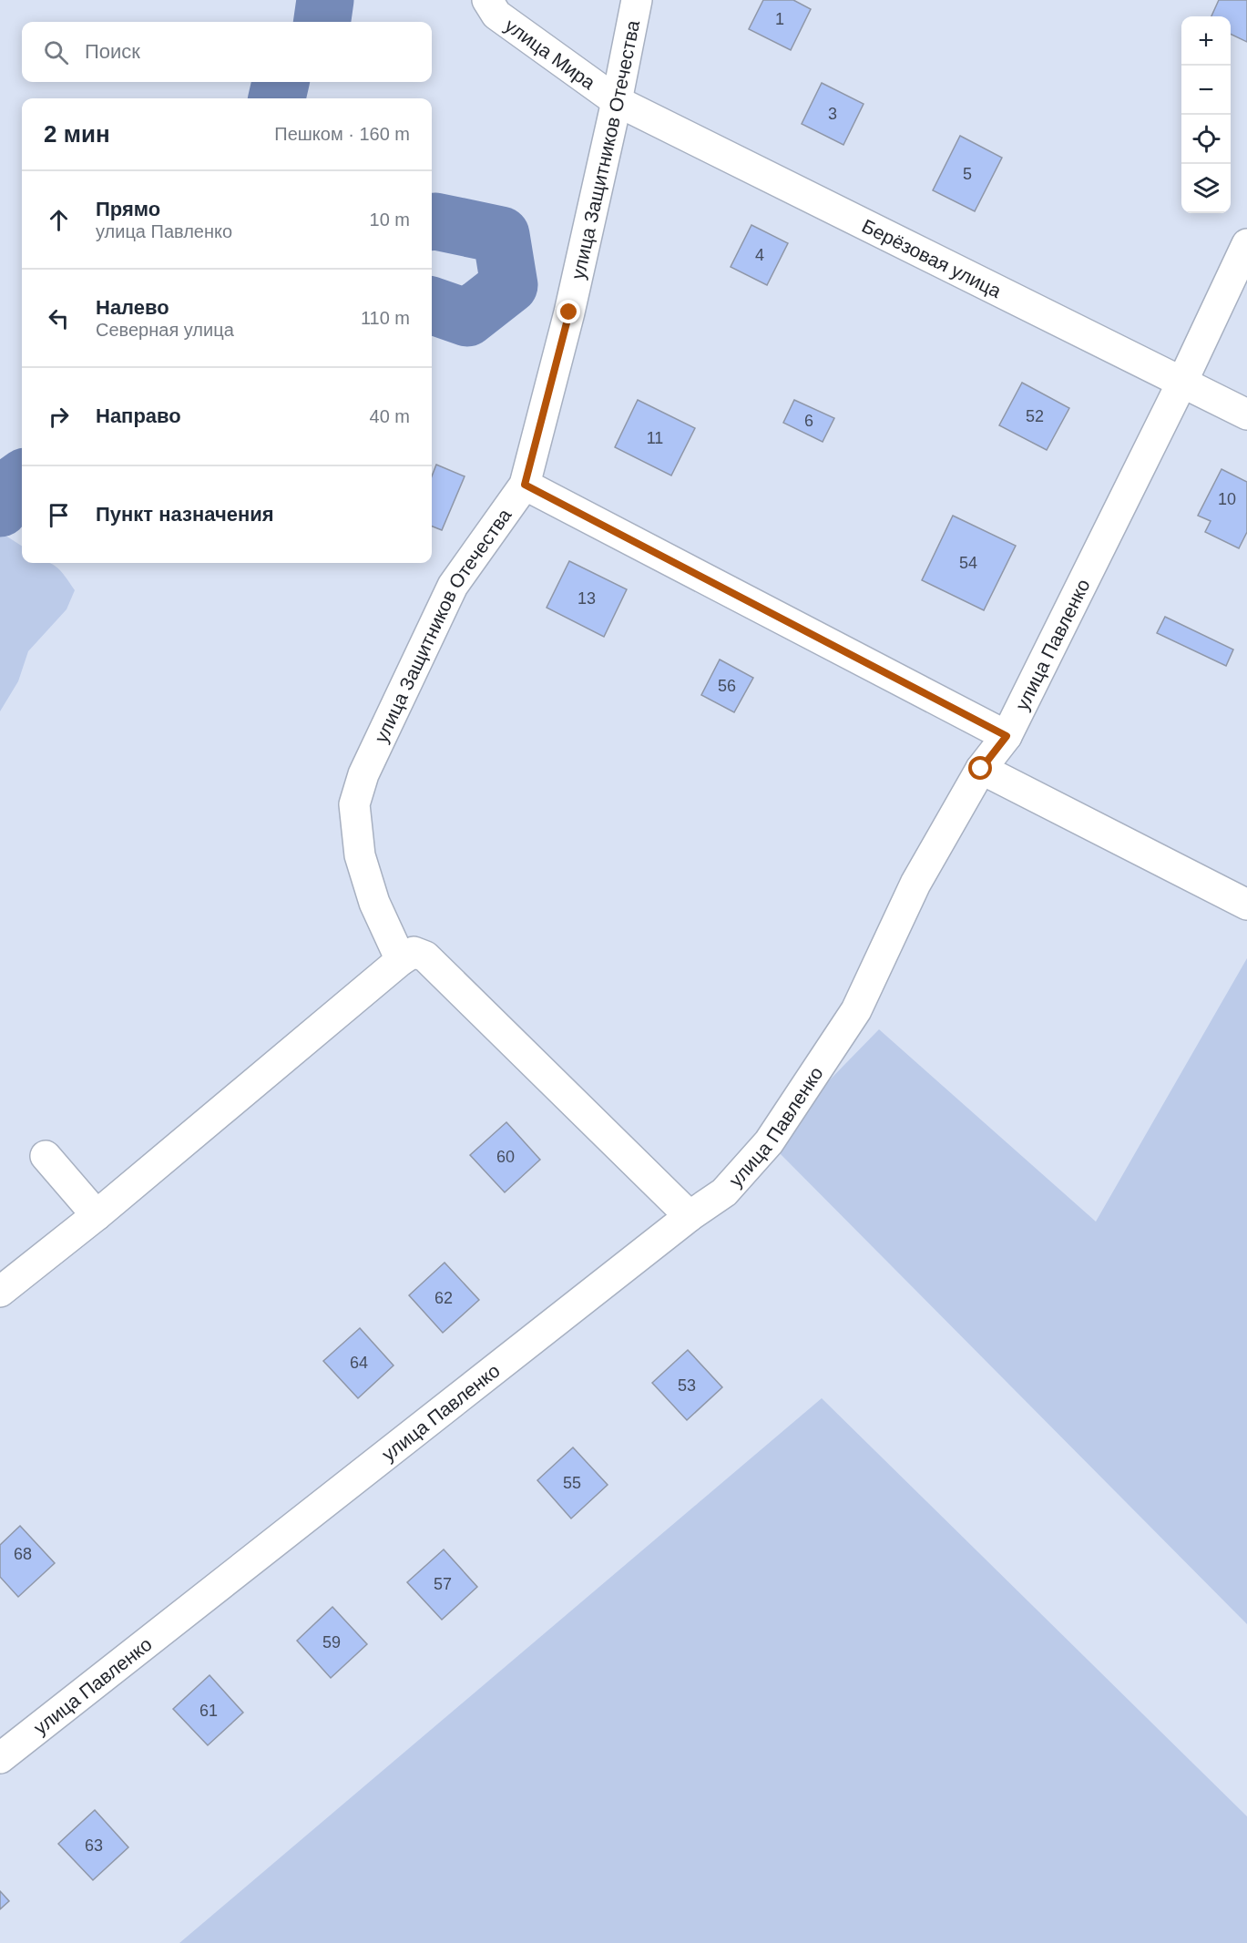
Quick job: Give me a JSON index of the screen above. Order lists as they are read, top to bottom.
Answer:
{
  "streets": {
    "street": [
      "улица Мира",
      "улица Защитников Отечества",
      "Берёзовая улица",
      "улица Павленко"
    ]
  },
  "crossings": [
    ["улица Мира", "улица Защитников Отечества"],
    ["улица Мира", "Берёзовая улица"],
    ["улица Защитников Отечества", "Берёзовая улица"],
    ["Берёзовая улица", "улица Павленко"]
  ],
  "house_numbers": [
    "1",
    "3",
    "5",
    "4",
    "52",
    "6",
    "11",
    "10",
    "54",
    "13",
    "56",
    "60",
    "62",
    "64",
    "53",
    "55",
    "68",
    "57",
    "59",
    "61",
    "63"
  ],
  "page": {
    "map_buttons": ["+", "−"],
    "search": "Поиск",
    "heading": ["2 мин", "Пешком · 160 m"],
    "list": [
      ["Прямо", "улица Павленко", "10 m"],
      ["Налево", "Северная улица", "110 m"],
      ["Направо", "40 m"],
      "Пункт назначения"
    ]
  }
}
